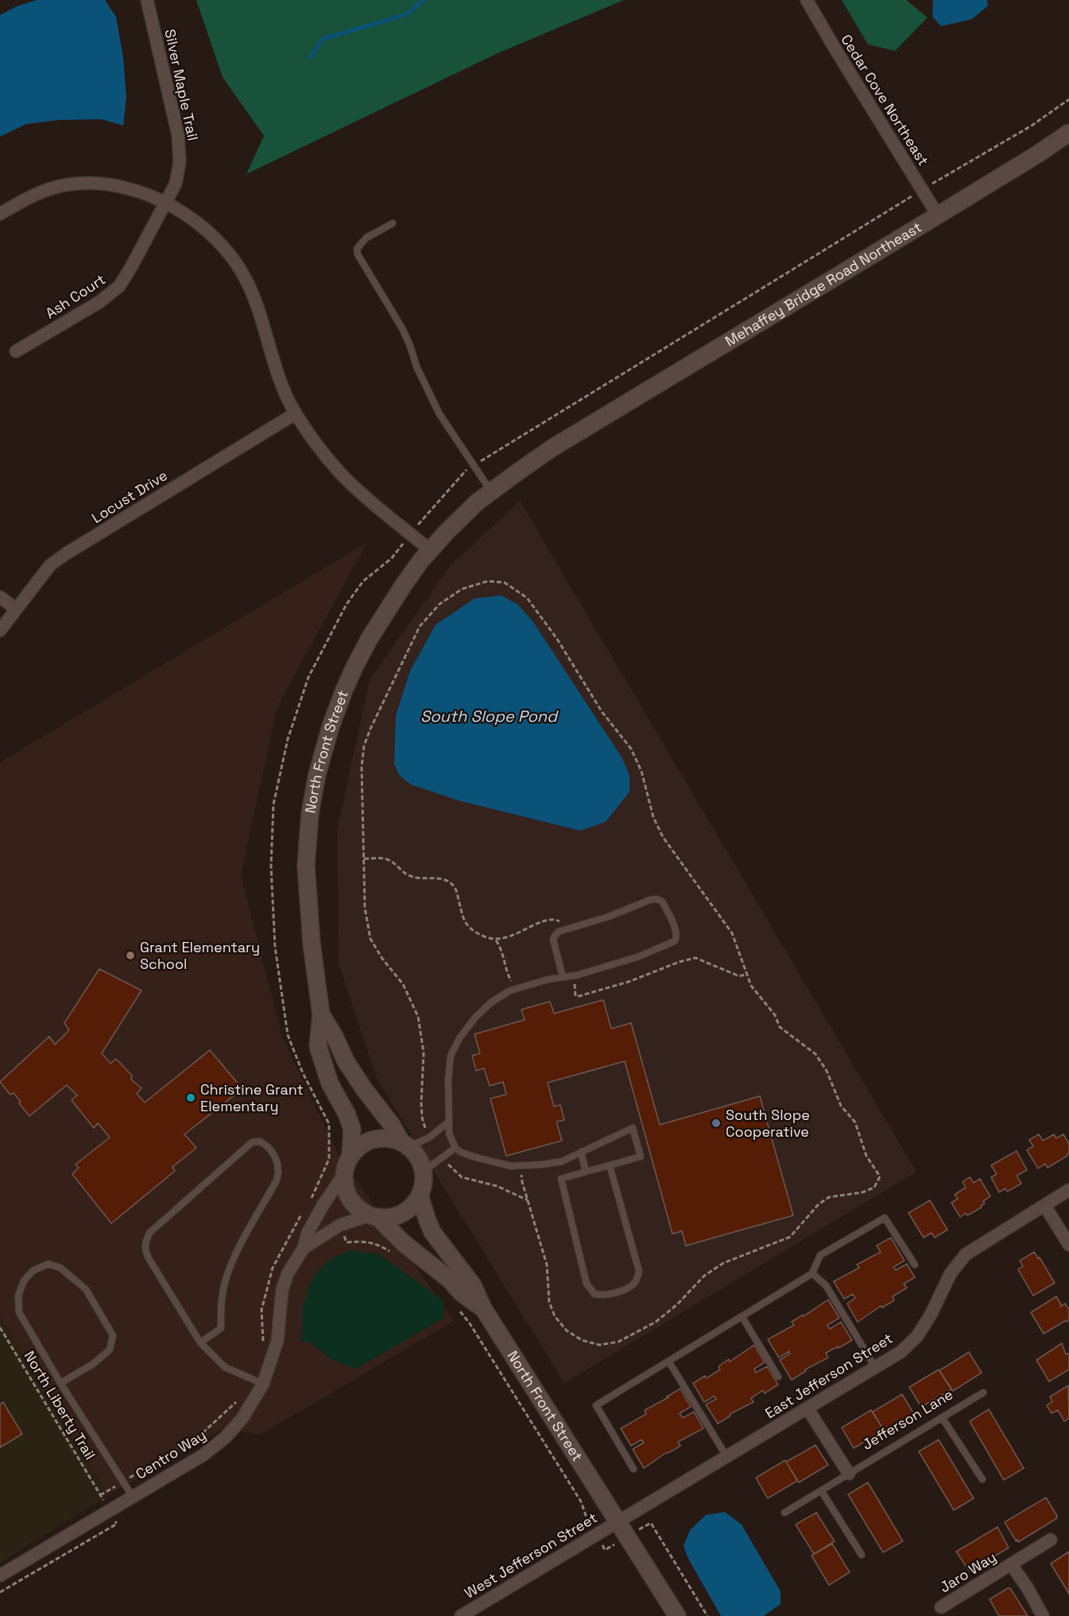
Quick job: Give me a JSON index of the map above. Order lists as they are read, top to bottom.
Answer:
{
  "streets": {
    "main road": ["Mehaffey Bridge Road Northeast", "North Front Street"],
    "street": [
      "Silver Maple Trail",
      "Cedar Cove Northeast",
      "Ash Court",
      "Locust Drive",
      "East Jefferson Street",
      "Centro Way",
      "West Jefferson Street",
      "Jaro Way"
    ],
    "lane": ["Jefferson Lane"],
    "path": ["North Liberty Trail"]
  },
  "crossings": [
    ["Silver Maple Trail", "Ash Court"],
    ["Cedar Cove Northeast", "Mehaffey Bridge Road Northeast"],
    ["Mehaffey Bridge Road Northeast", "North Front Street"],
    ["North Front Street", "East Jefferson Street"],
    ["North Front Street", "Centro Way"],
    ["North Front Street", "West Jefferson Street"],
    ["East Jefferson Street", "West Jefferson Street"]
  ],
  "water": ["South Slope Pond"],
  "places": ["Grant Elementary School", "Christine Grant Elementary", "South Slope Cooperative"]
}
